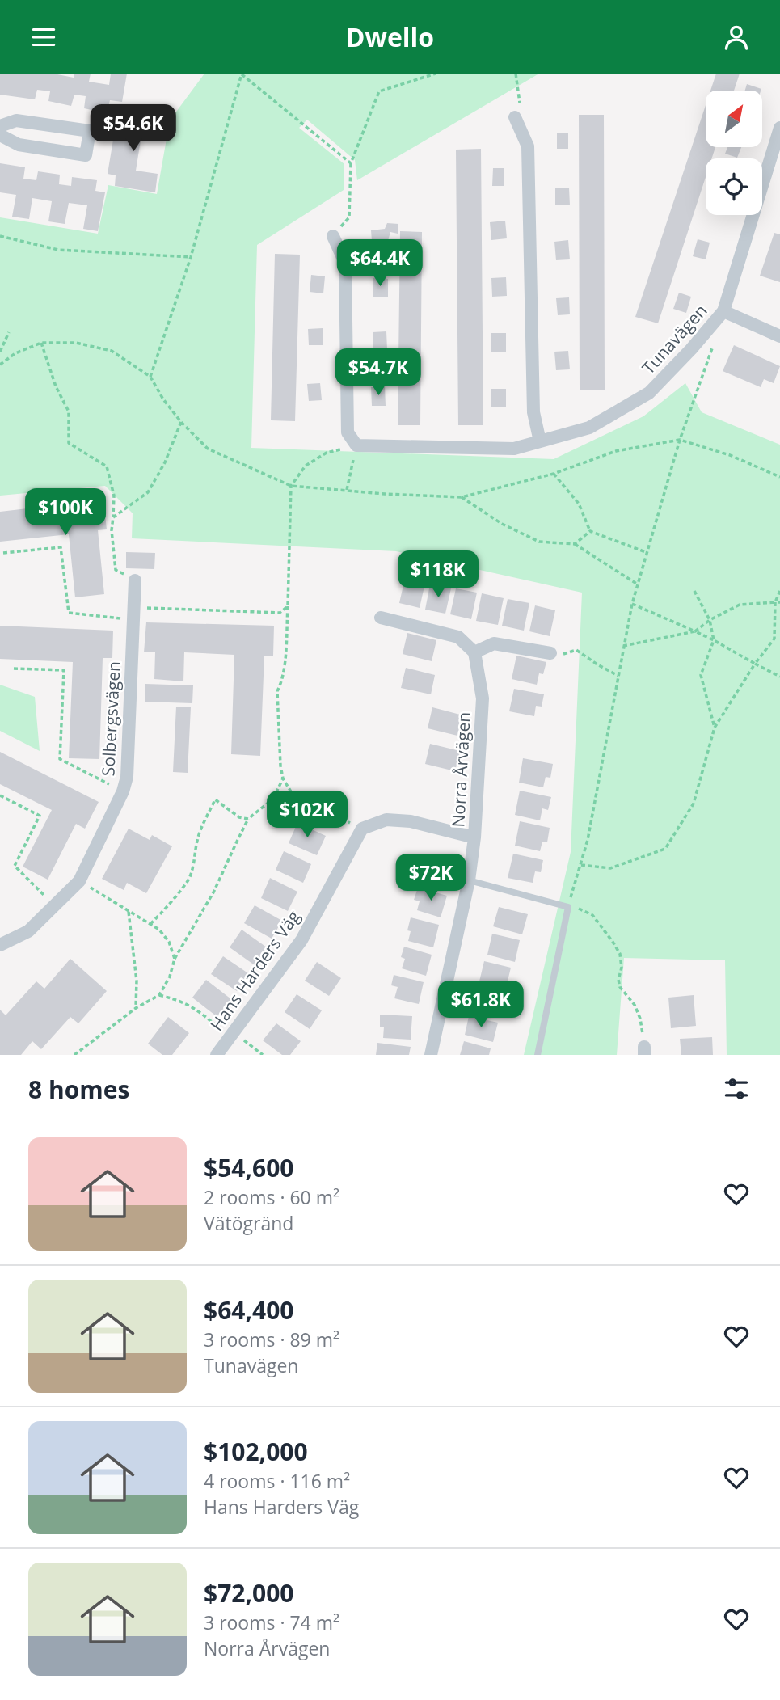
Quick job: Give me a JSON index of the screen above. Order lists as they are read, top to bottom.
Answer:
{
  "streets": {
    "street": [
      "Tunavägen",
      "Solbergsvägen",
      "Norra Årvägen",
      "Hans Harders Väg"
    ]
  },
  "north": "top right",
  "page": {
    "header": "Dwello",
    "price": [
      "$54.6K",
      "$64.4K",
      "$54.7K",
      "$100K",
      "$118K",
      "$102K",
      "$72K",
      "$61.8K"
    ],
    "heading": "8 homes",
    "list": [
      {
        "name": "$54,600",
        "note": "2 rooms · 60 m² · Vätögränd"
      },
      {
        "name": "$64,400",
        "note": "3 rooms · 89 m² · Tunavägen"
      },
      {
        "name": "$102,000",
        "note": "4 rooms · 116 m² · Hans Harders Väg"
      },
      {
        "name": "$72,000",
        "note": "3 rooms · 74 m² · Norra Årvägen"
      }
    ]
  }
}
